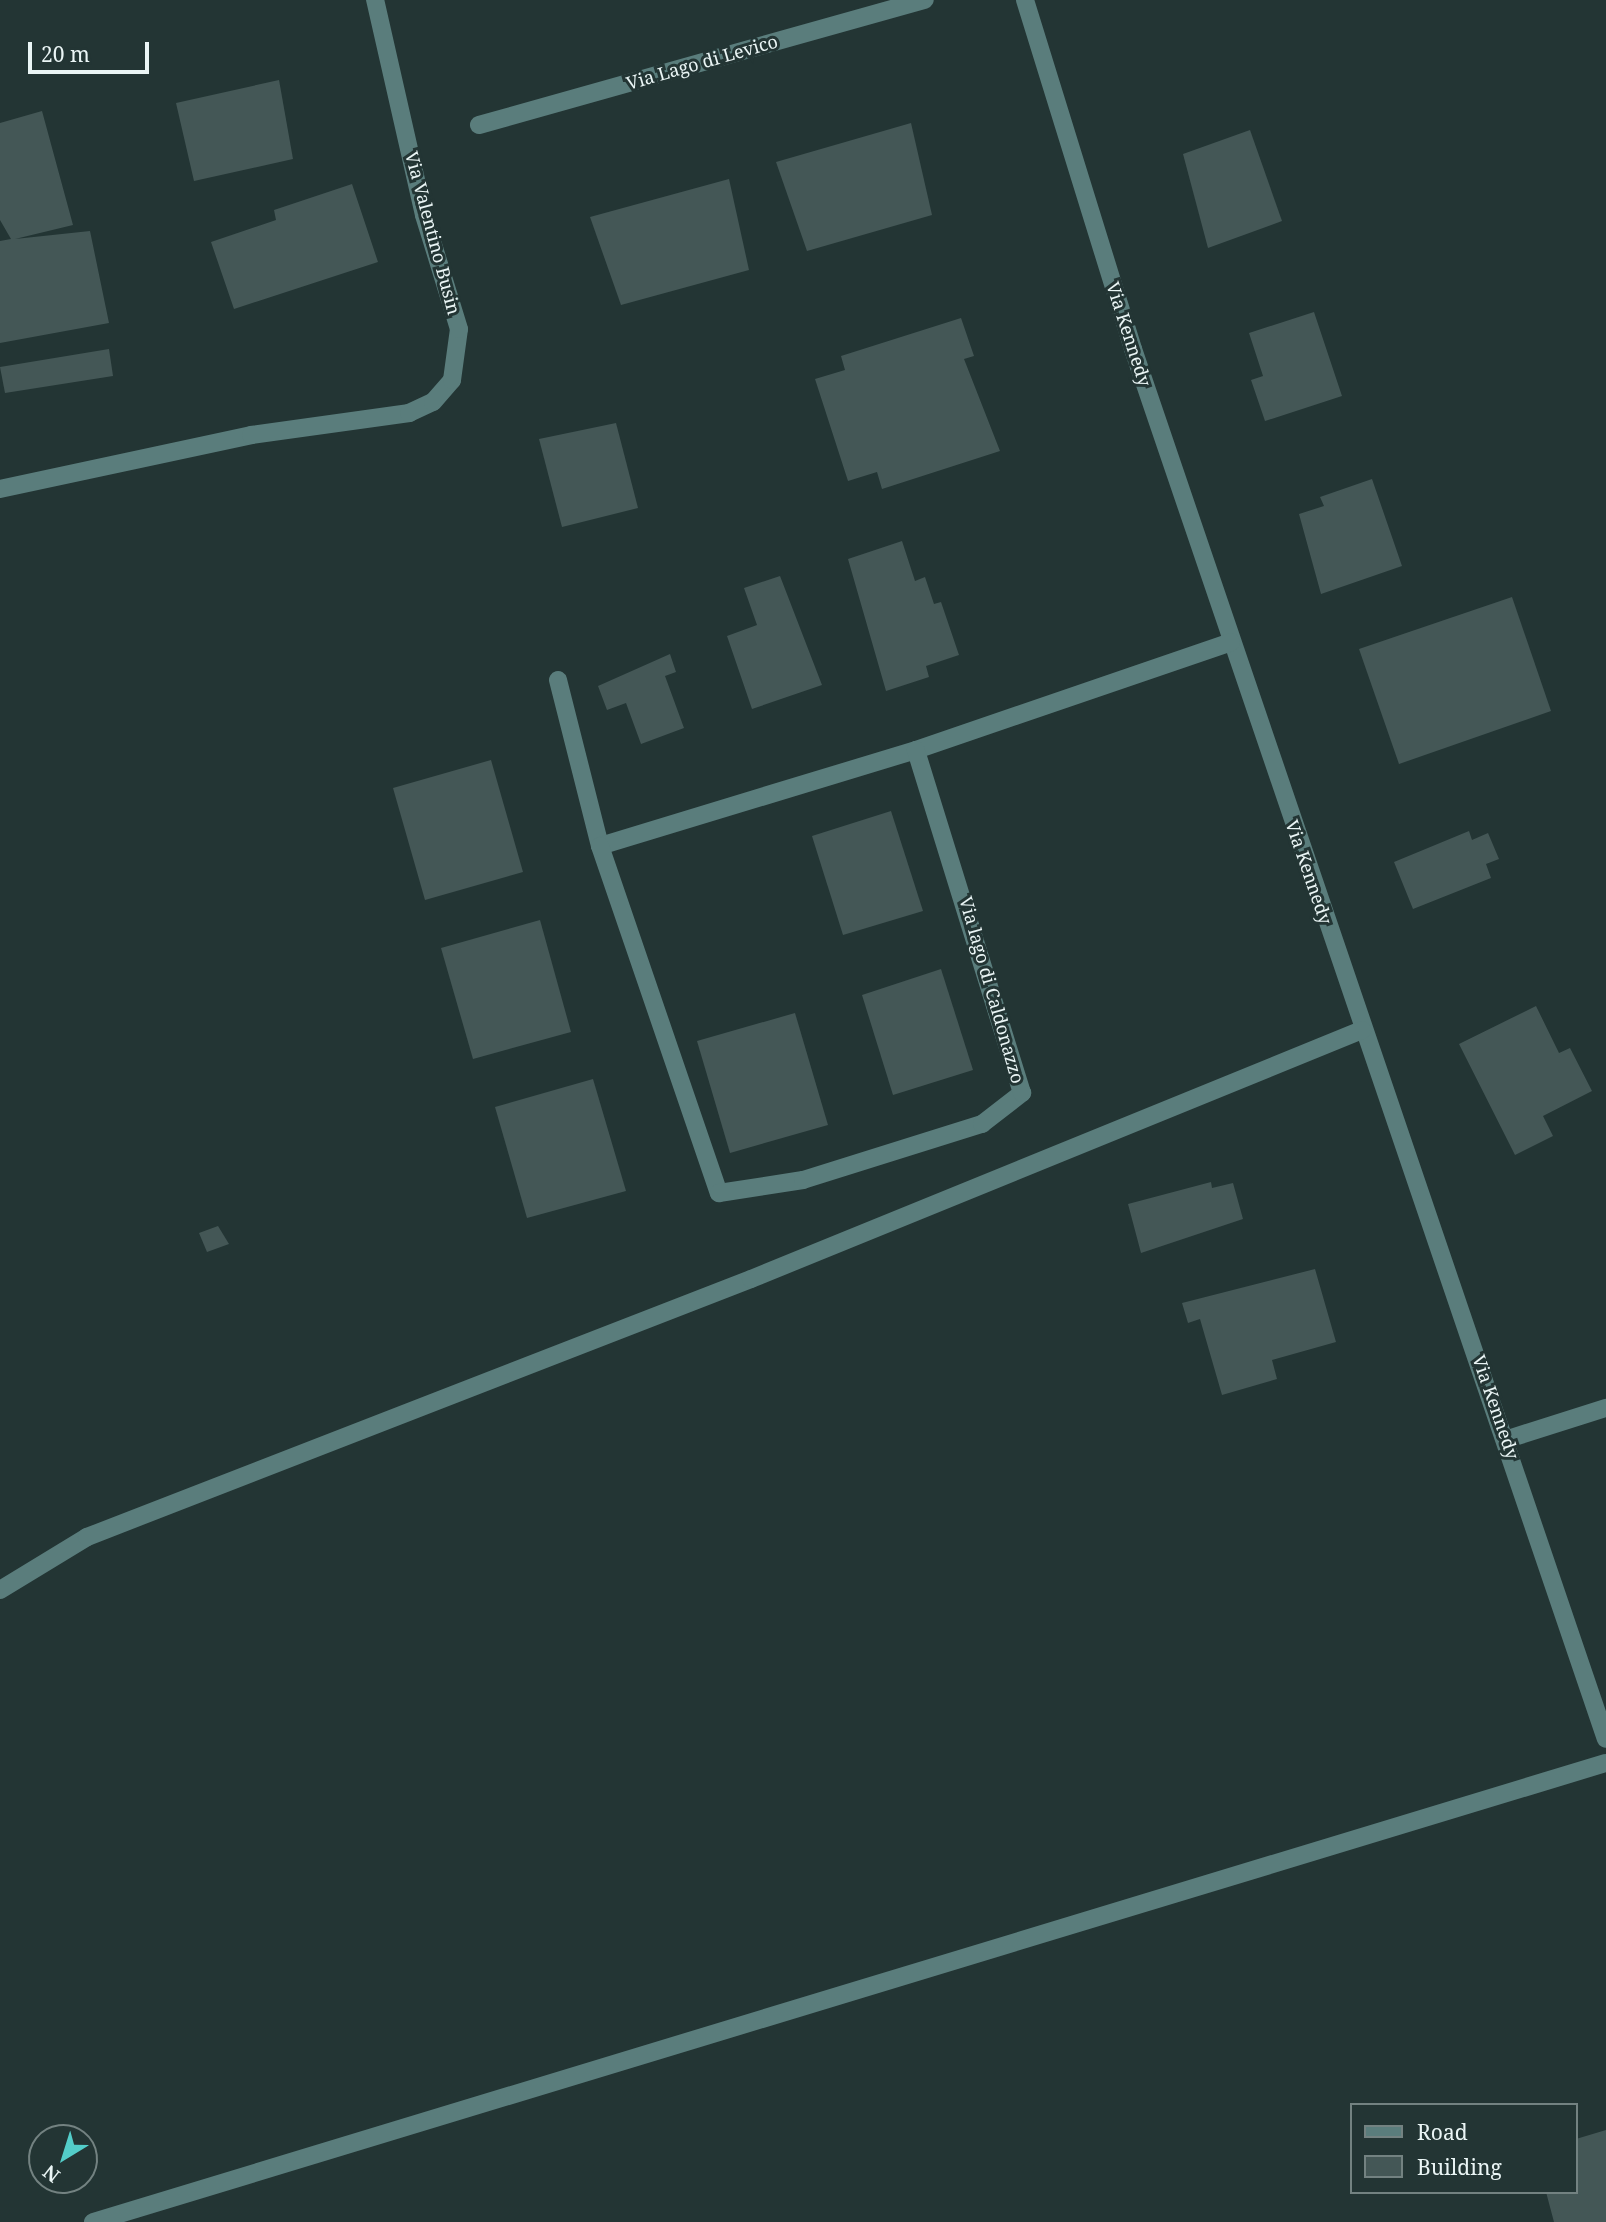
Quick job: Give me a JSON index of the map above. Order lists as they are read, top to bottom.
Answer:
{
  "streets": {
    "street": [
      "Via Lago di Levico",
      "Via Valentino Busin",
      "Via Kennedy",
      "Via lago di Caldonazzo"
    ]
  },
  "legend": ["Road", "Building"],
  "scale_bar": "20 m",
  "north": "bottom left"
}
